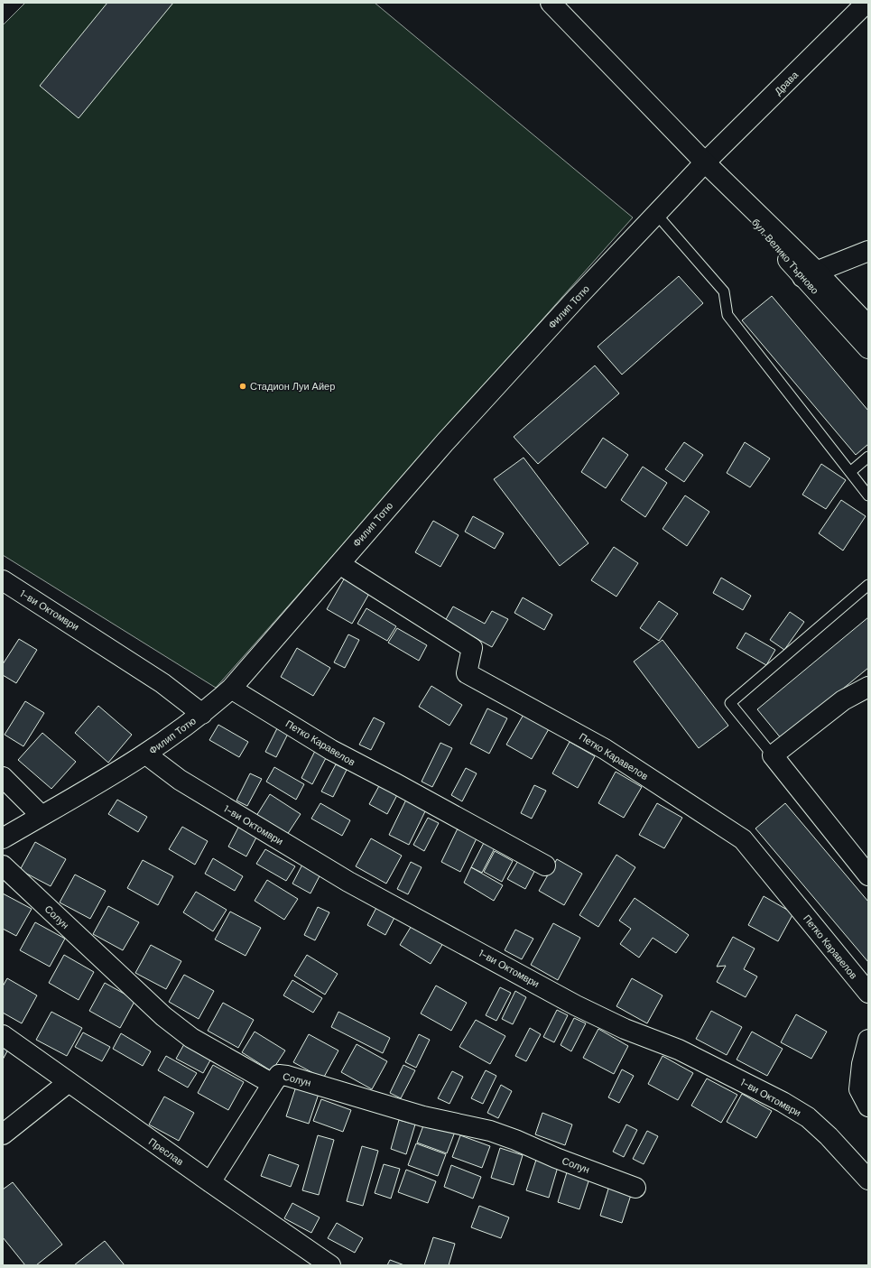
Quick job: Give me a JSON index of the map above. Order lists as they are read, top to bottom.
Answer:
{
  "streets": {
    "street": [
      "Драва",
      "бул. Велико Търново",
      "Филип Тотю",
      "1-ви Октомври",
      "Петко Каравелов",
      "Солун",
      "Преслав"
    ]
  },
  "crossings": [
    ["Драва", "бул. Велико Търново"],
    ["Драва", "Филип Тотю"],
    ["бул. Велико Търново", "Филип Тотю"],
    ["Филип Тотю", "1-ви Октомври"],
    ["Филип Тотю", "Петко Каравелов"]
  ],
  "places": ["Стадион Луи Айер"]
}
